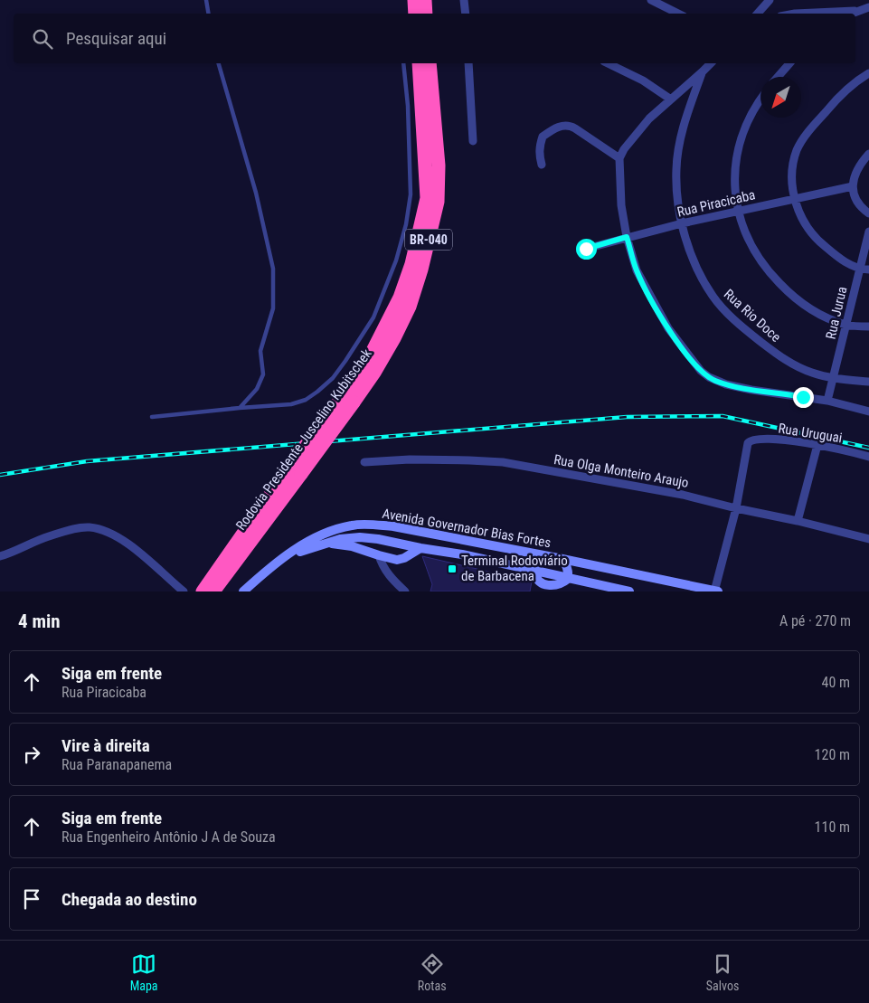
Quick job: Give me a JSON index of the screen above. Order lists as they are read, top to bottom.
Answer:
{
  "streets": {
    "highway": ["BR-040", "Rodovia Presidente Juscelino Kubitschek"],
    "main road": ["Avenida Governador Bias Fortes"],
    "street": [
      "Rua Piracicaba",
      "Rua Jurua",
      "Rua Rio Doce",
      "Rua Uruguai",
      "Rua Olga Monteiro Araujo"
    ]
  },
  "crossings": [
    ["Rua Piracicaba", "Rua Rio Doce"],
    ["Rua Jurua", "Rua Rio Doce"],
    ["Rua Uruguai", "Rua Olga Monteiro Araujo"]
  ],
  "places": {
    "transit": ["Terminal Rodoviário de Barbacena"]
  },
  "north": "bottom left",
  "page": {
    "search": "Pesquisar aqui",
    "heading": ["4 min", "A pé · 270 m"],
    "list": [
      ["Siga em frente", "Rua Piracicaba", "40 m"],
      ["Vire à direita", "Rua Paranapanema", "120 m"],
      ["Siga em frente", "Rua Engenheiro Antônio J A de Souza", "110 m"],
      "Chegada ao destino"
    ],
    "nav": ["Mapa", "Rotas", "Salvos"]
  }
}
